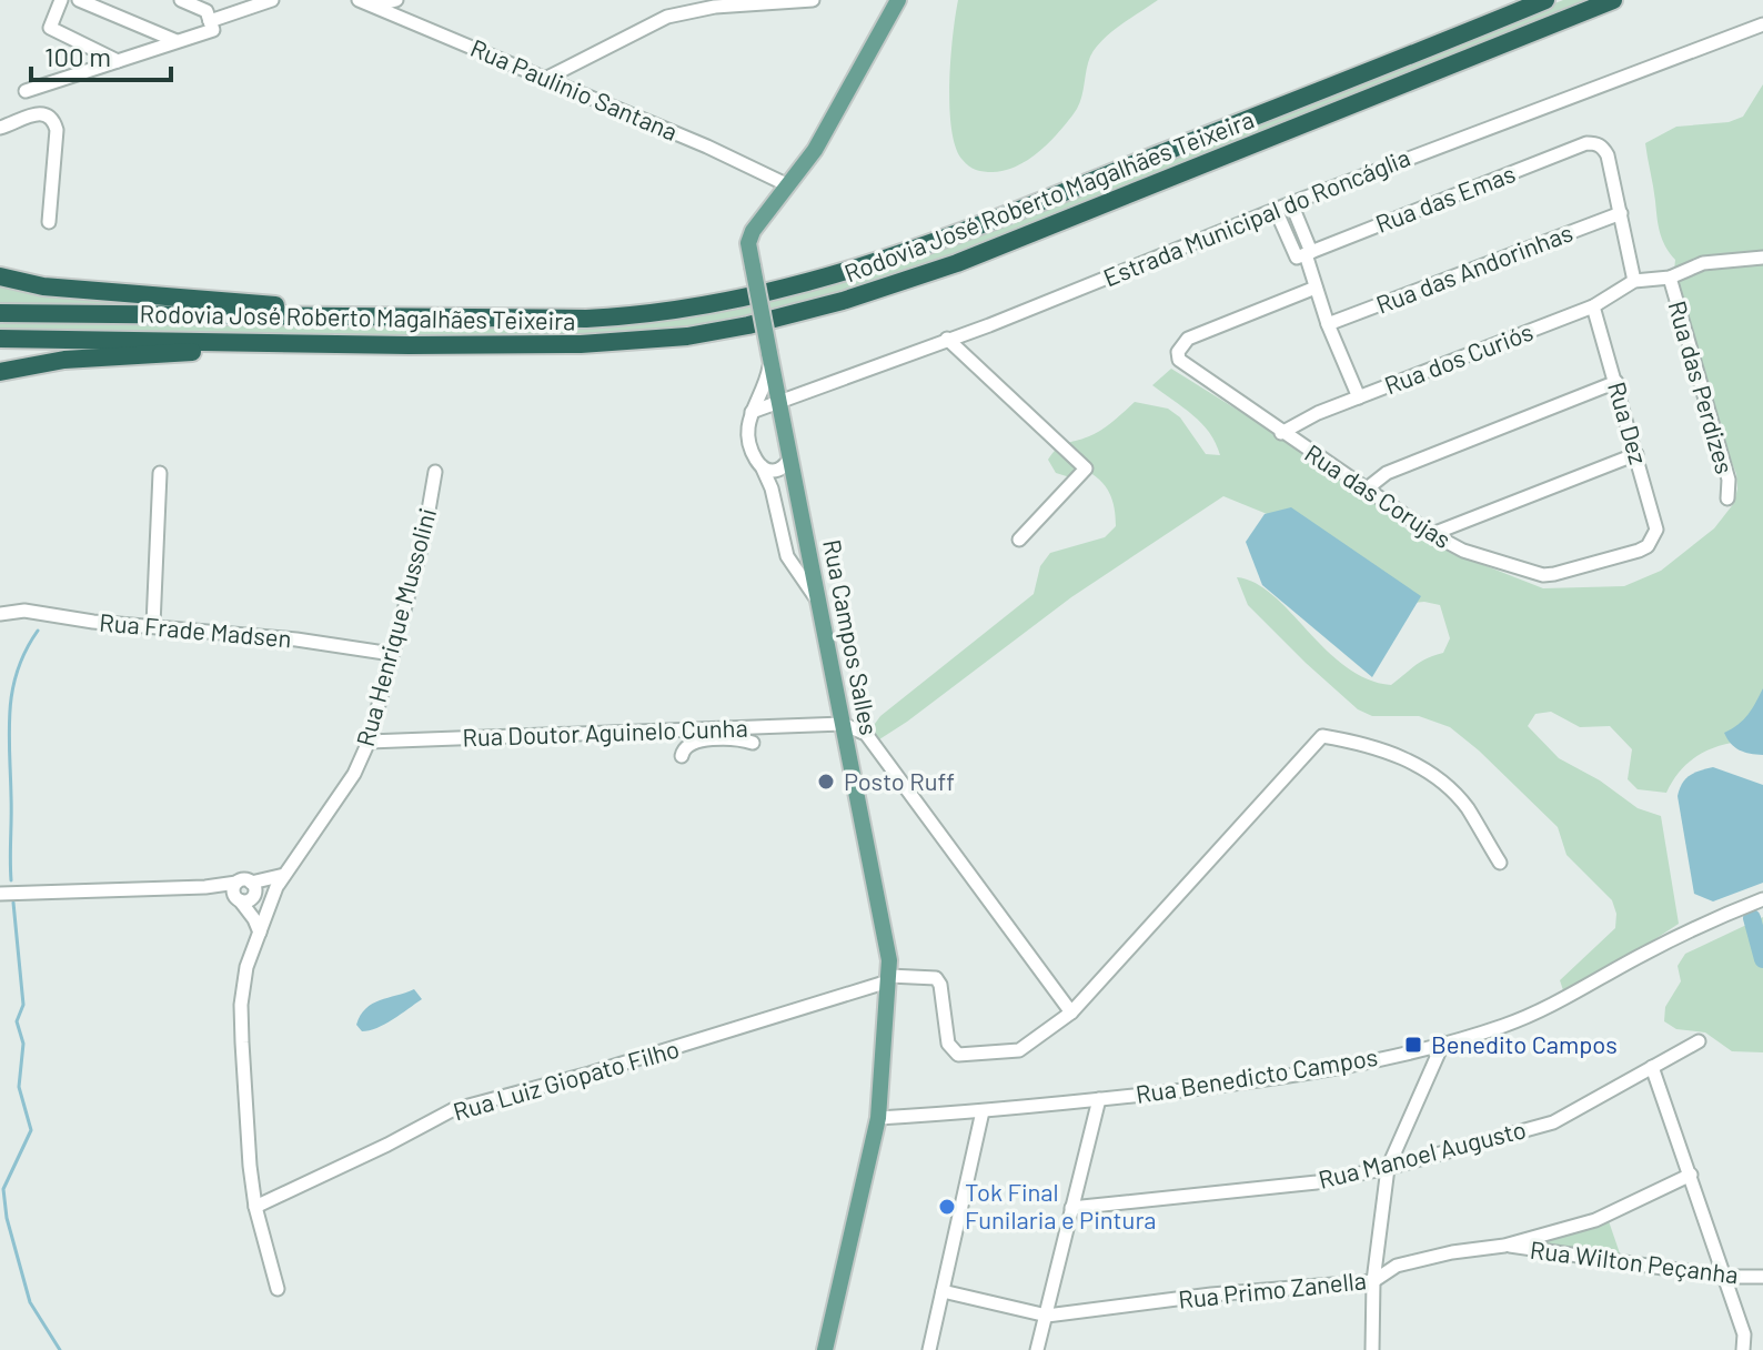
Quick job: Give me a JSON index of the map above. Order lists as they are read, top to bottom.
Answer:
{
  "streets": {
    "highway": ["Rodovia José Roberto Magalhães Teixeira"],
    "main road": ["Rua Campos Salles"],
    "street": [
      "Rua Paulinio Santana",
      "Rua das Emas",
      "Estrada Municipal do Roncáglia",
      "Rua das Andorinhas",
      "Rua dos Curiós",
      "Rua das Perdizes",
      "Rua Dez",
      "Rua das Corujas",
      "Rua Henrique Mussolini",
      "Rua Frade Madsen",
      "Rua Doutor Aguinelo Cunha",
      "Rua Benedicto Campos",
      "Rua Luiz Giopato Filho",
      "Rua Manoel Augusto",
      "Rua Wilton Peçanha",
      "Rua Primo Zanella"
    ]
  },
  "crossings": [
    ["Rua Paulinio Santana", "Rua Campos Salles"],
    ["Rua das Emas", "Rua das Andorinhas"],
    ["Estrada Municipal do Roncáglia", "Rua Campos Salles"],
    ["Rua dos Curiós", "Rua Dez"],
    ["Rua dos Curiós", "Rua das Corujas"],
    ["Rua Dez", "Rua das Corujas"],
    ["Rua Henrique Mussolini", "Rua Frade Madsen"],
    ["Rua Henrique Mussolini", "Rua Doutor Aguinelo Cunha"],
    ["Rua Henrique Mussolini", "Rua Luiz Giopato Filho"],
    ["Rua Campos Salles", "Rua Doutor Aguinelo Cunha"],
    ["Rua Campos Salles", "Rua Benedicto Campos"],
    ["Rua Campos Salles", "Rua Luiz Giopato Filho"],
    ["Rua Wilton Peçanha", "Rua Primo Zanella"]
  ],
  "places": {
    "other": ["Posto Ruff", "Tok Final Funilaria e Pintura"],
    "transit": ["Benedito Campos"]
  },
  "scale_bar": "100 m"
}
